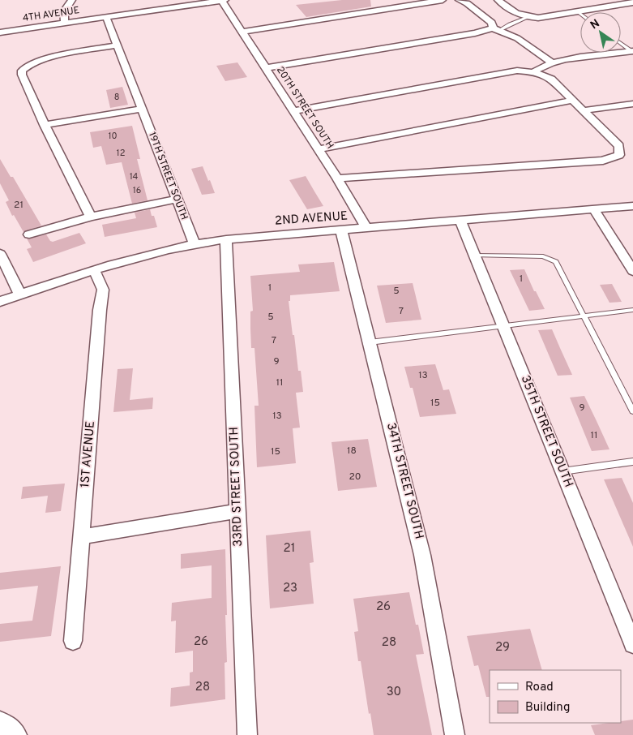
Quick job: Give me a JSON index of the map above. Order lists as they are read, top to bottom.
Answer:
{
  "streets": {
    "street": [
      "4TH AVENUE",
      "20TH STREET SOUTH",
      "19TH STREET SOUTH",
      "2ND AVENUE",
      "35TH STREET SOUTH",
      "1ST AVENUE",
      "34TH STREET SOUTH",
      "33RD STREET SOUTH"
    ]
  },
  "crossings": [
    ["4TH AVENUE", "20TH STREET SOUTH"],
    ["4TH AVENUE", "19TH STREET SOUTH"],
    ["20TH STREET SOUTH", "2ND AVENUE"],
    ["19TH STREET SOUTH", "2ND AVENUE"],
    ["2ND AVENUE", "35TH STREET SOUTH"],
    ["2ND AVENUE", "1ST AVENUE"],
    ["2ND AVENUE", "34TH STREET SOUTH"],
    ["2ND AVENUE", "33RD STREET SOUTH"]
  ],
  "house_numbers": [
    "8",
    "10",
    "12",
    "14",
    "16",
    "21",
    "1",
    "1",
    "5",
    "7",
    "5",
    "7",
    "9",
    "13",
    "11",
    "15",
    "9",
    "13",
    "11",
    "18",
    "15",
    "20",
    "21",
    "23",
    "26",
    "26",
    "28",
    "29",
    "28",
    "30"
  ],
  "legend": ["Road", "Building"],
  "north": "top left"
}
